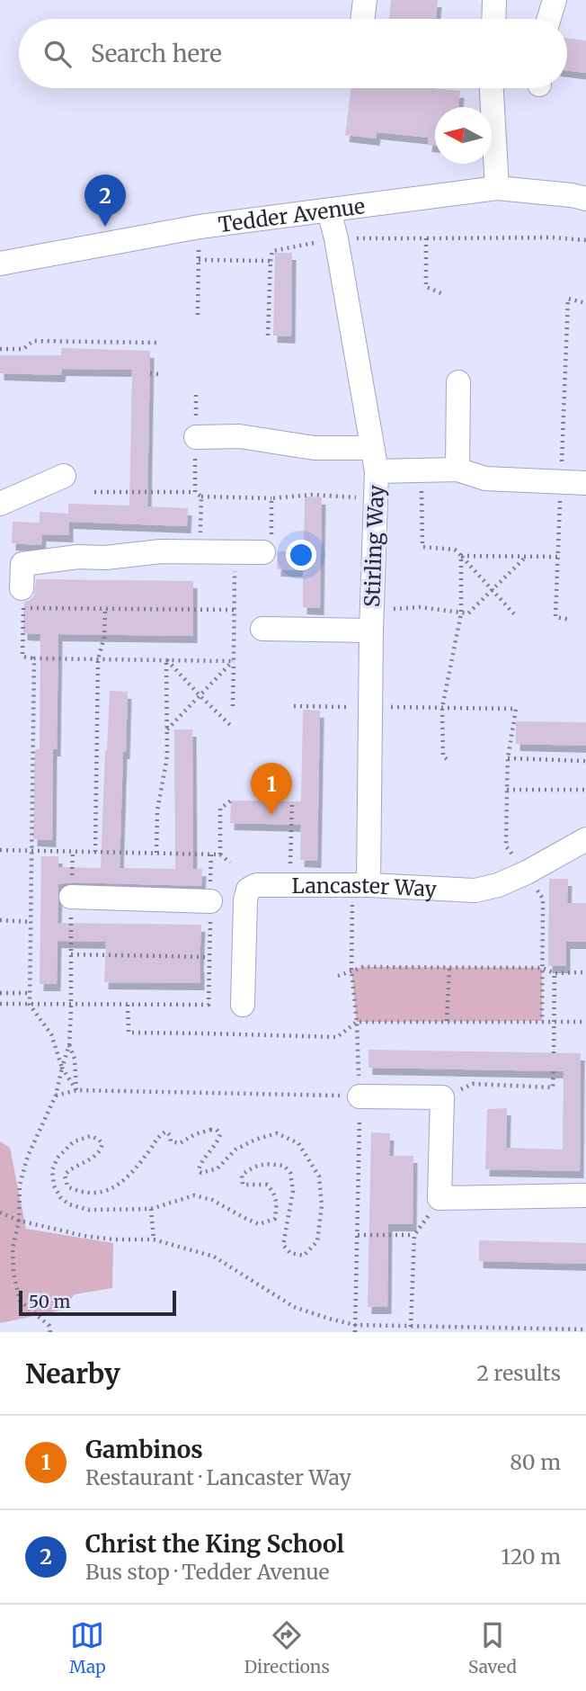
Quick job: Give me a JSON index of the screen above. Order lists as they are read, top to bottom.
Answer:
{
  "streets": {
    "street": ["Tedder Avenue", "Stirling Way", "Lancaster Way"]
  },
  "crossings": [
    ["Tedder Avenue", "Stirling Way"],
    ["Stirling Way", "Lancaster Way"]
  ],
  "scale_bar": "50 m",
  "north": "left",
  "page": {
    "search": "Search here",
    "pins": ["2", "1"],
    "scale": "50 m",
    "heading": ["Nearby", "2 results"],
    "list": [
      {
        "mark": "1",
        "name": "Gambinos",
        "note": "Restaurant · Lancaster Way",
        "value": "80 m"
      },
      {
        "mark": "2",
        "name": "Christ the King School",
        "note": "Bus stop · Tedder Avenue",
        "value": "120 m"
      }
    ],
    "nav": ["Map", "Directions", "Saved"]
  }
}
